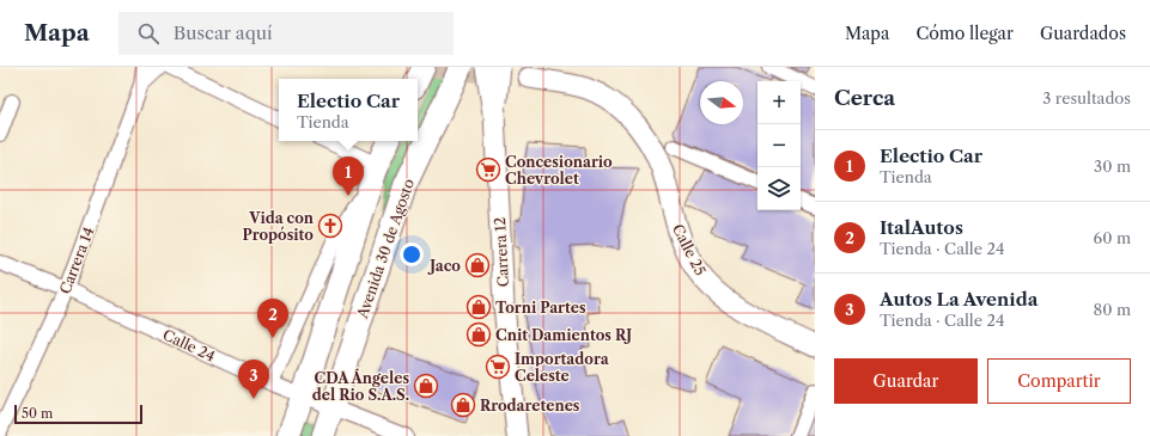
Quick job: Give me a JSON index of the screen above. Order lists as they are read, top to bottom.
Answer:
{
  "streets": {
    "main road": ["Avenida 30 de Agosto", "Calle 25", "Carrera 12"],
    "street": ["Carrera 14", "Calle 24"]
  },
  "crossings": [
    ["Avenida 30 de Agosto", "Calle 24"],
    ["Carrera 14", "Calle 24"]
  ],
  "places": {
    "supermarket": ["Concesionario Chevrolet", "Importadora Celeste"],
    "church": ["Vida con Propósito"],
    "shop": [
      "Jaco",
      "Torni Partes",
      "Cnit Damientos RJ",
      "CDA Ángeles del Rio S.A.S.",
      "Rrodaretenes"
    ]
  },
  "scale_bar": "50 m",
  "north": "right",
  "page": {
    "header": "Mapa",
    "search": "Buscar aquí",
    "nav": ["Mapa", "Cómo llegar", "Guardados"],
    "heading": ["Cerca", "3 resultados"],
    "popup": ["Electio Car", "Tienda"],
    "map_buttons": ["+", "−"],
    "list": [
      {
        "mark": "1",
        "name": "Electio Car",
        "note": "Tienda",
        "value": "30 m"
      },
      {
        "mark": "2",
        "name": "ItalAutos",
        "note": "Tienda · Calle 24",
        "value": "60 m"
      },
      {
        "mark": "3",
        "name": "Autos La Avenida",
        "note": "Tienda · Calle 24",
        "value": "80 m"
      }
    ],
    "pins": ["1", "2", "3"],
    "buttons": ["Guardar", "Compartir"],
    "scale": "50 m"
  }
}
